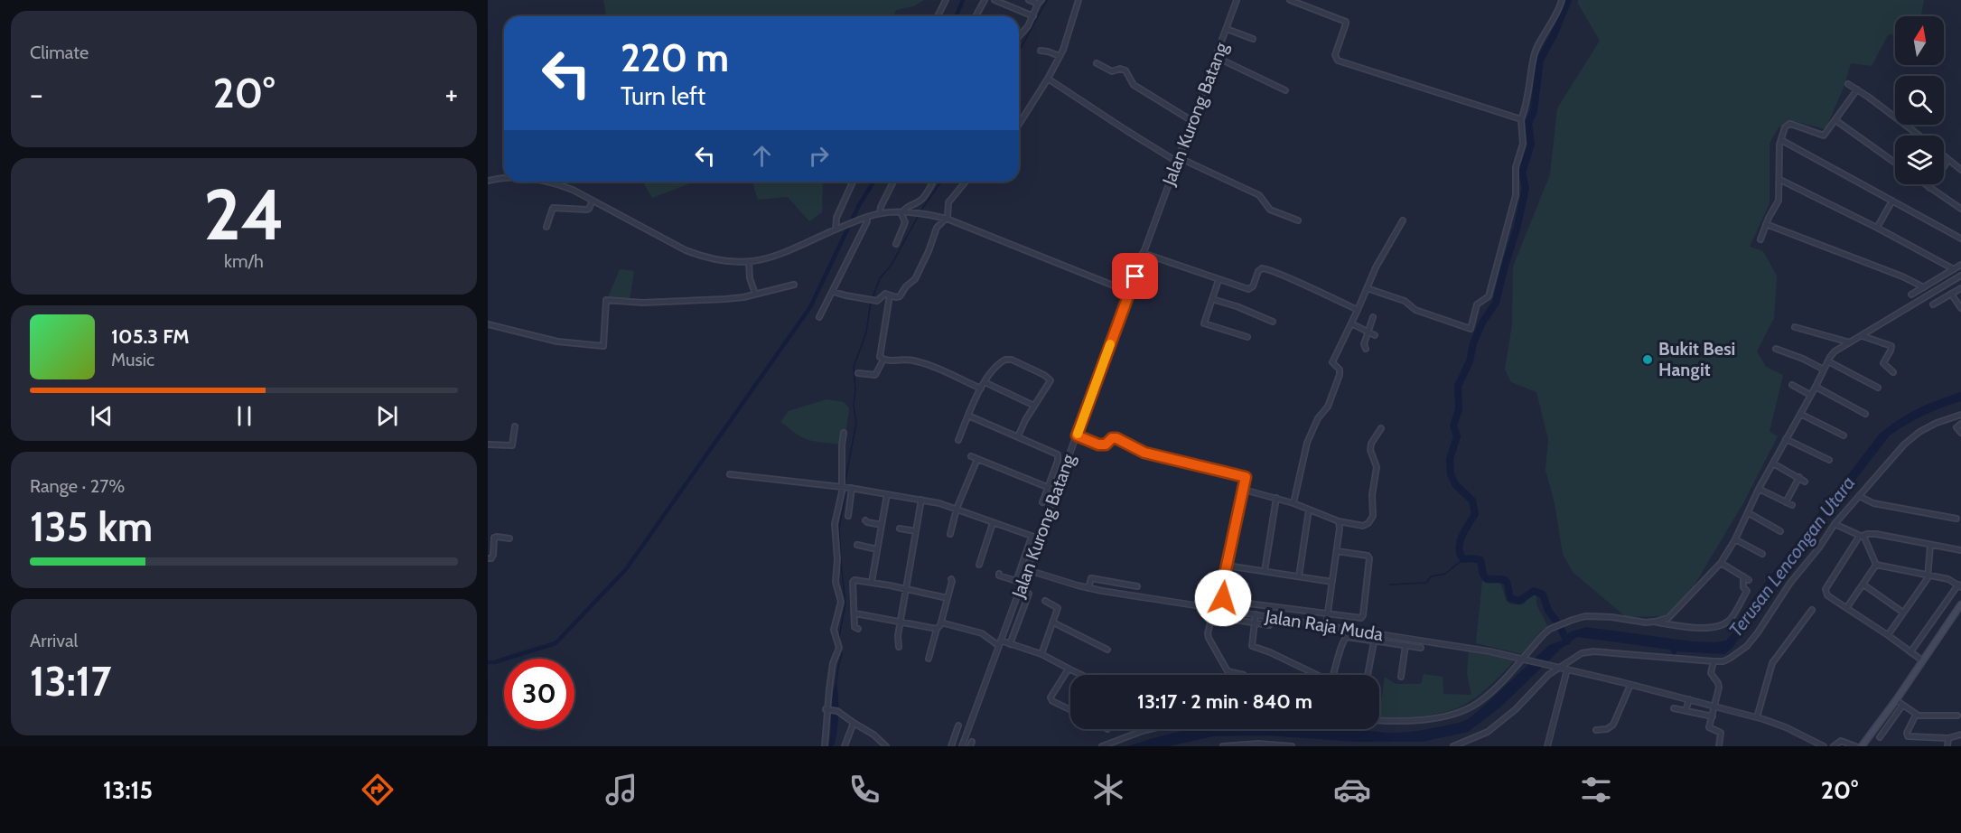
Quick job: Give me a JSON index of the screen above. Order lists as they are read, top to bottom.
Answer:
{
  "streets": {
    "street": ["Jalan Kurong Batang", "Jalan Raja Muda"]
  },
  "crossings": [
    ["Jalan Kurong Batang", "Jalan Raja Muda"]
  ],
  "water": ["Terusan Lencongan Utara"],
  "places": ["Bukit Besi Hangit"],
  "north": "top",
  "page": {
    "tile": [
      "Climate",
      ["24", "km/h"],
      ["Range · 27%", "135 km"],
      ["Arrival", "13:17"]
    ],
    "turn": ["220 m", "Turn left"],
    "heat": ["−", "20°", "+"],
    "song": ["105.3 FM", "Music"],
    "limit": "30",
    "trip": "13:17 · 2 min · 840 m",
    "tabs": ["13:15", "20°"]
  }
}
